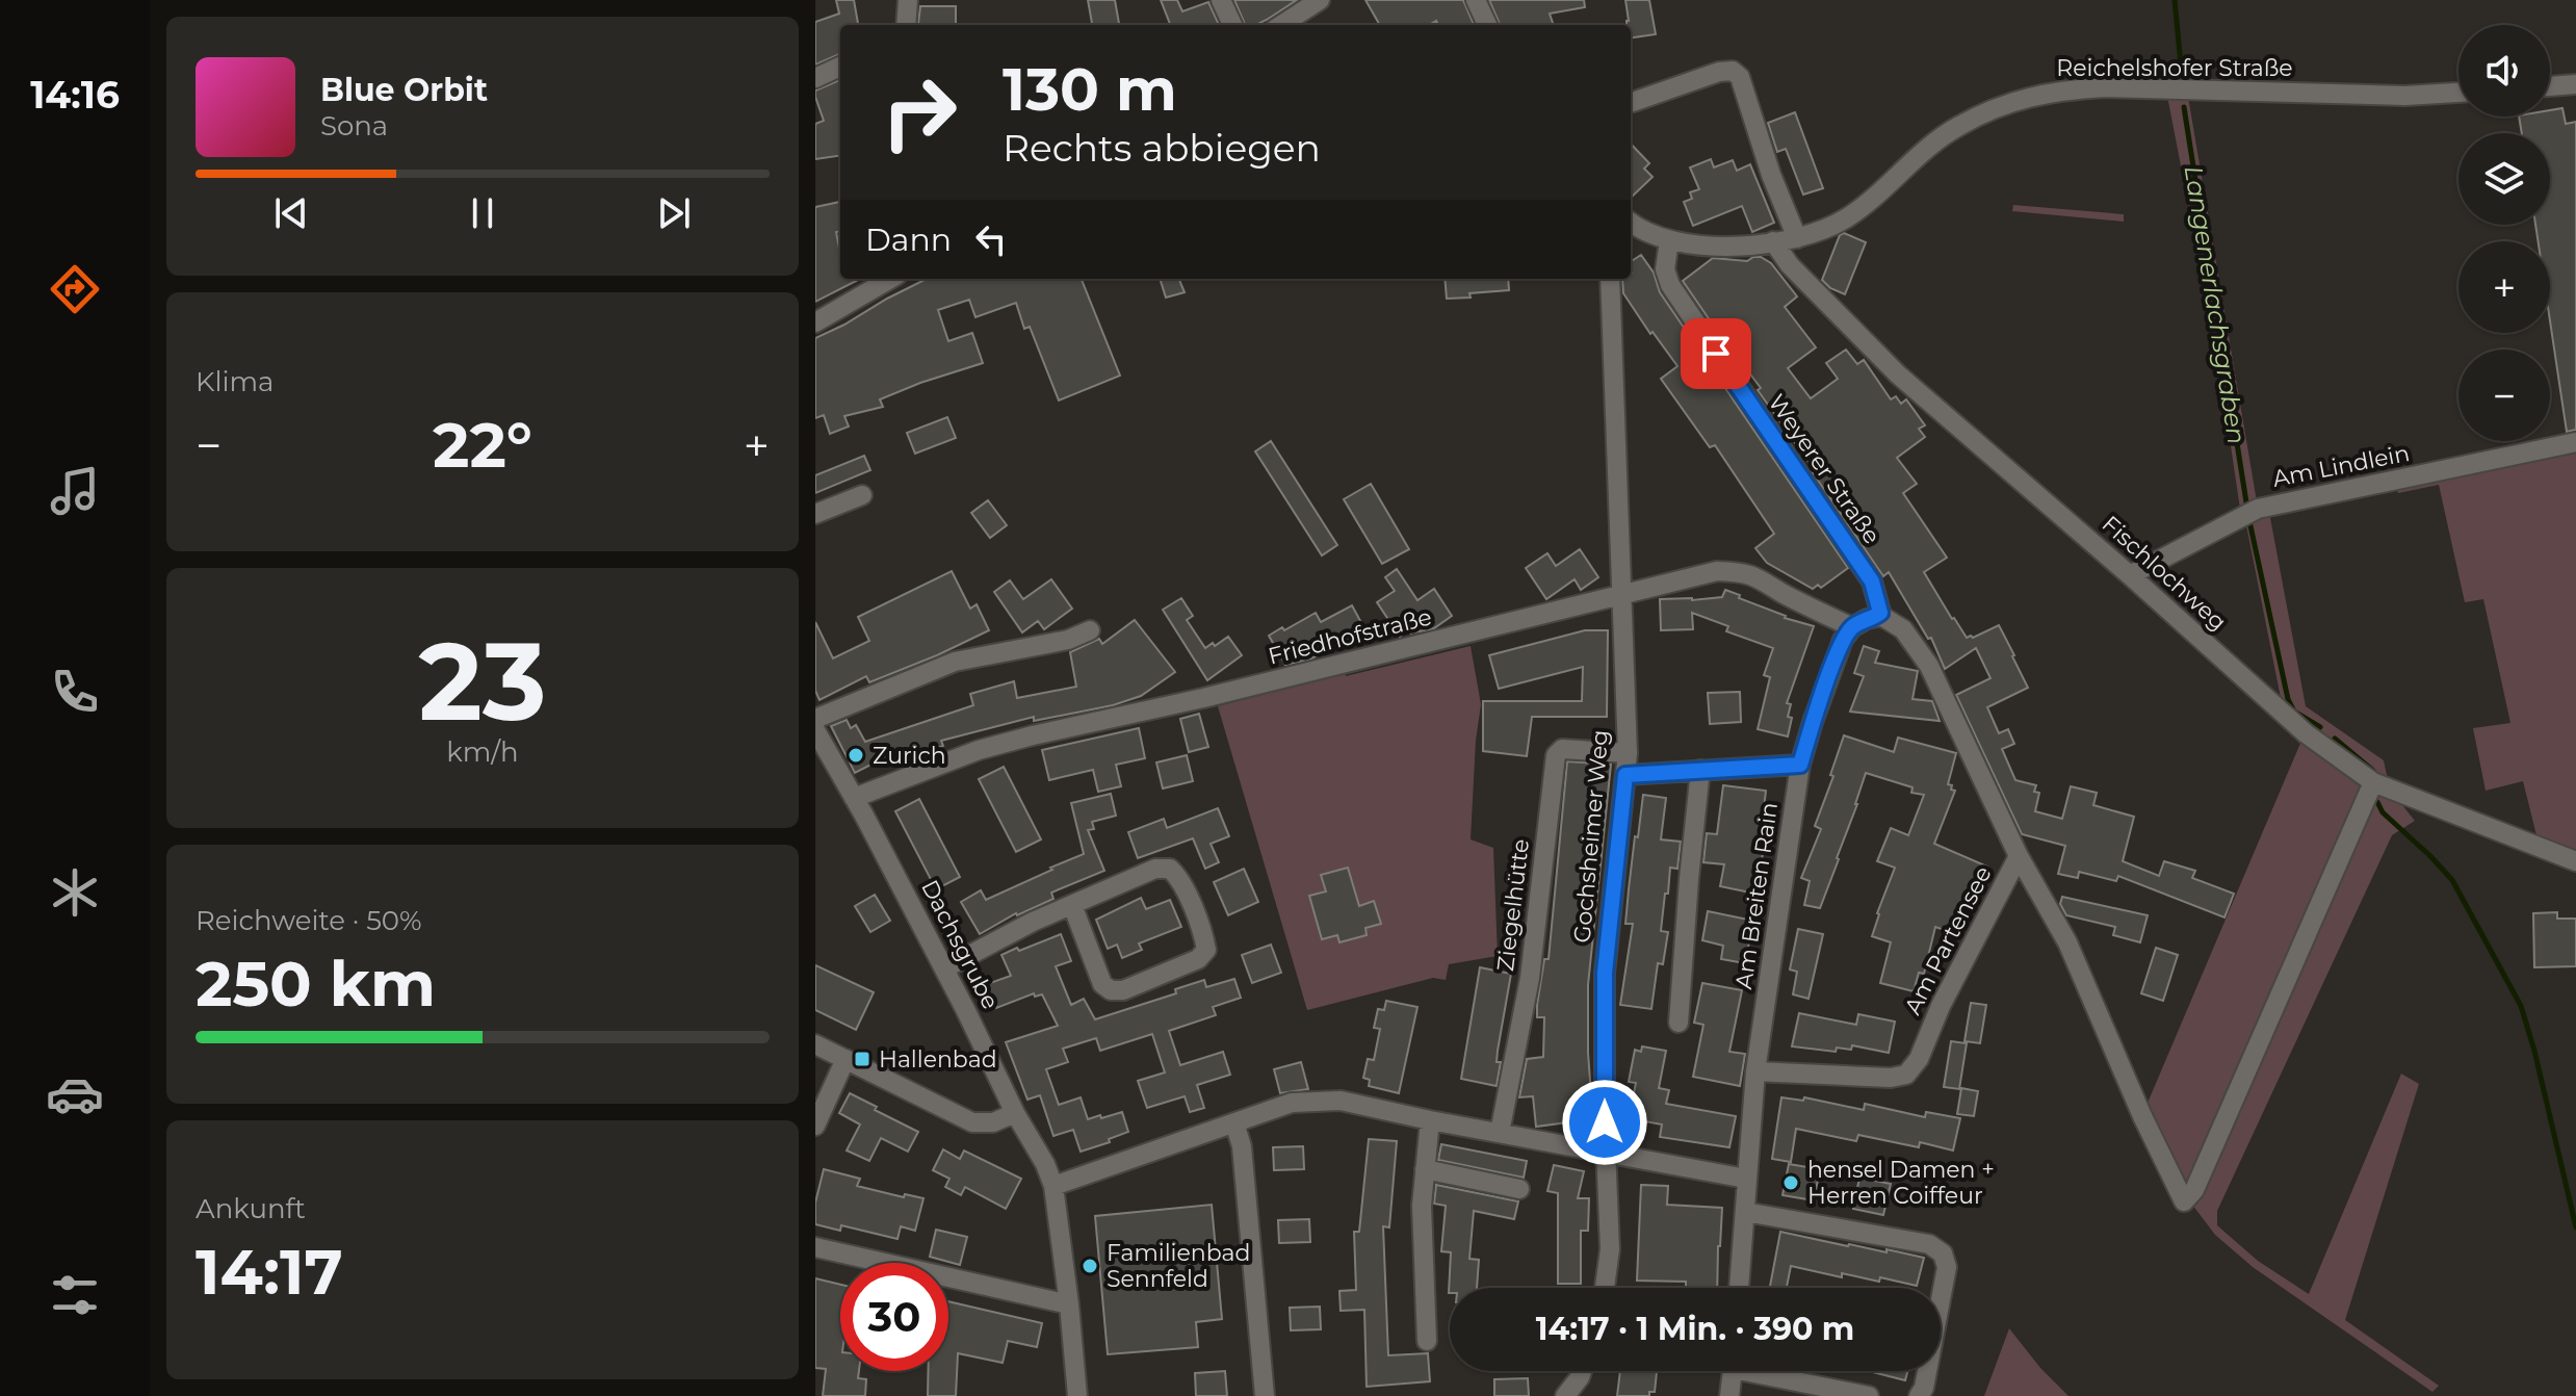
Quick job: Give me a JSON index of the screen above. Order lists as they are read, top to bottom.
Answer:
{
  "streets": {
    "street": [
      "Reichelshofer Straße",
      "Am Lindlein",
      "Weyerer Straße",
      "Fischlochweg",
      "Friedhofstraße",
      "Gochsheimer Weg",
      "Am Breiten Rain",
      "Ziegelhütte",
      "Am Partensee",
      "Dachsgrube"
    ]
  },
  "crossings": [
    ["Reichelshofer Straße", "Weyerer Straße"],
    ["Reichelshofer Straße", "Fischlochweg"],
    ["Am Lindlein", "Fischlochweg"],
    ["Weyerer Straße", "Am Partensee"],
    ["Fischlochweg", "Am Partensee"],
    ["Friedhofstraße", "Gochsheimer Weg"],
    ["Friedhofstraße", "Am Breiten Rain"],
    ["Friedhofstraße", "Dachsgrube"],
    ["Gochsheimer Weg", "Ziegelhütte"],
    ["Am Breiten Rain", "Am Partensee"]
  ],
  "water": ["Langenerlachsgraben"],
  "places": {
    "other": ["Zurich", "hensel Damen + Herren Coiffeur", "Familienbad Sennfeld"],
    "transit": ["Hallenbad"]
  },
  "page": {
    "tabs": "14:16",
    "map_buttons": ["+", "−"],
    "turn": ["130 m", "Rechts abbiegen"],
    "song": ["Blue Orbit", "Sona"],
    "then": "Dann",
    "tile": [
      "Klima",
      ["23", "km/h"],
      ["Reichweite · 50%", "250 km"],
      ["Ankunft", "14:17"]
    ],
    "heat": ["−", "22°", "+"],
    "limit": "30",
    "trip": "14:17 · 1 Min. · 390 m"
  }
}
